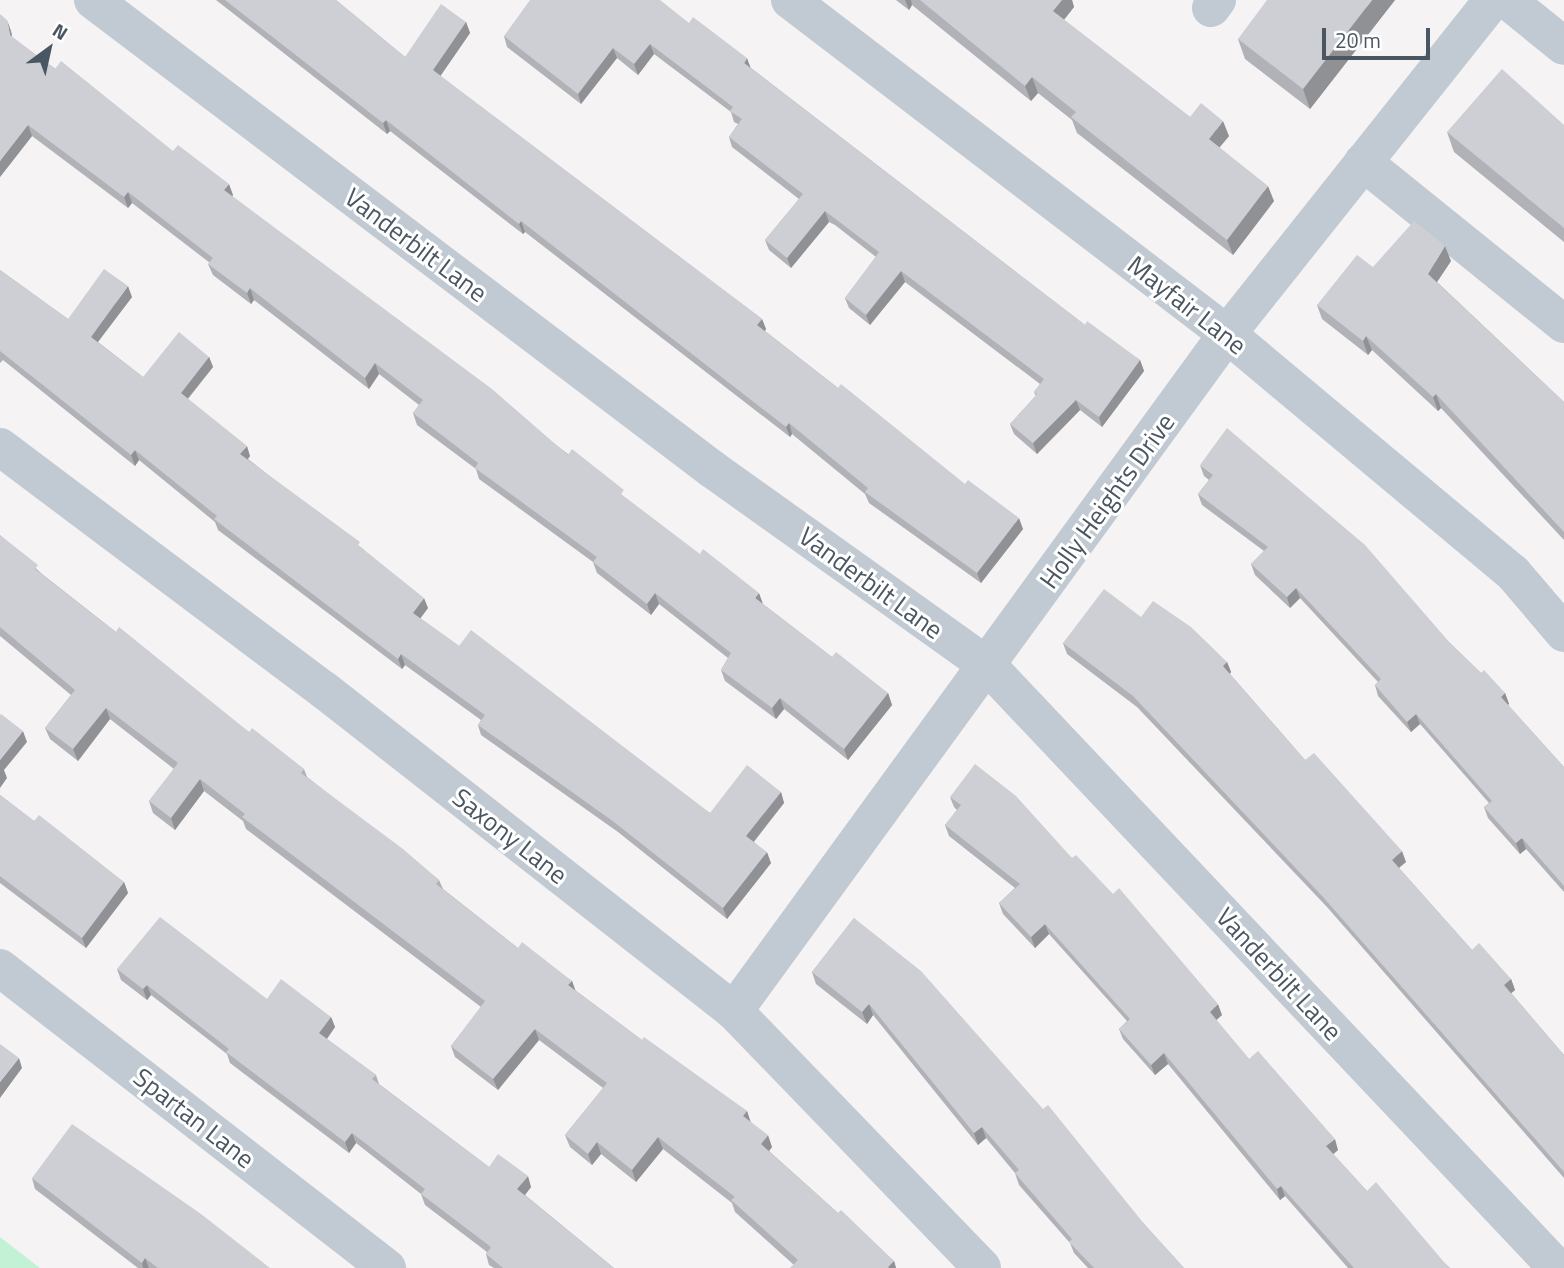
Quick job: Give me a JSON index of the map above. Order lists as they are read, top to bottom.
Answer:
{
  "streets": {
    "street": [
      "Vanderbilt Lane",
      "Mayfair Lane",
      "Holly Heights Drive",
      "Saxony Lane",
      "Spartan Lane"
    ]
  },
  "crossings": [
    ["Vanderbilt Lane", "Holly Heights Drive"],
    ["Mayfair Lane", "Holly Heights Drive"],
    ["Holly Heights Drive", "Saxony Lane"]
  ],
  "scale_bar": "20 m",
  "north": "top right"
}
